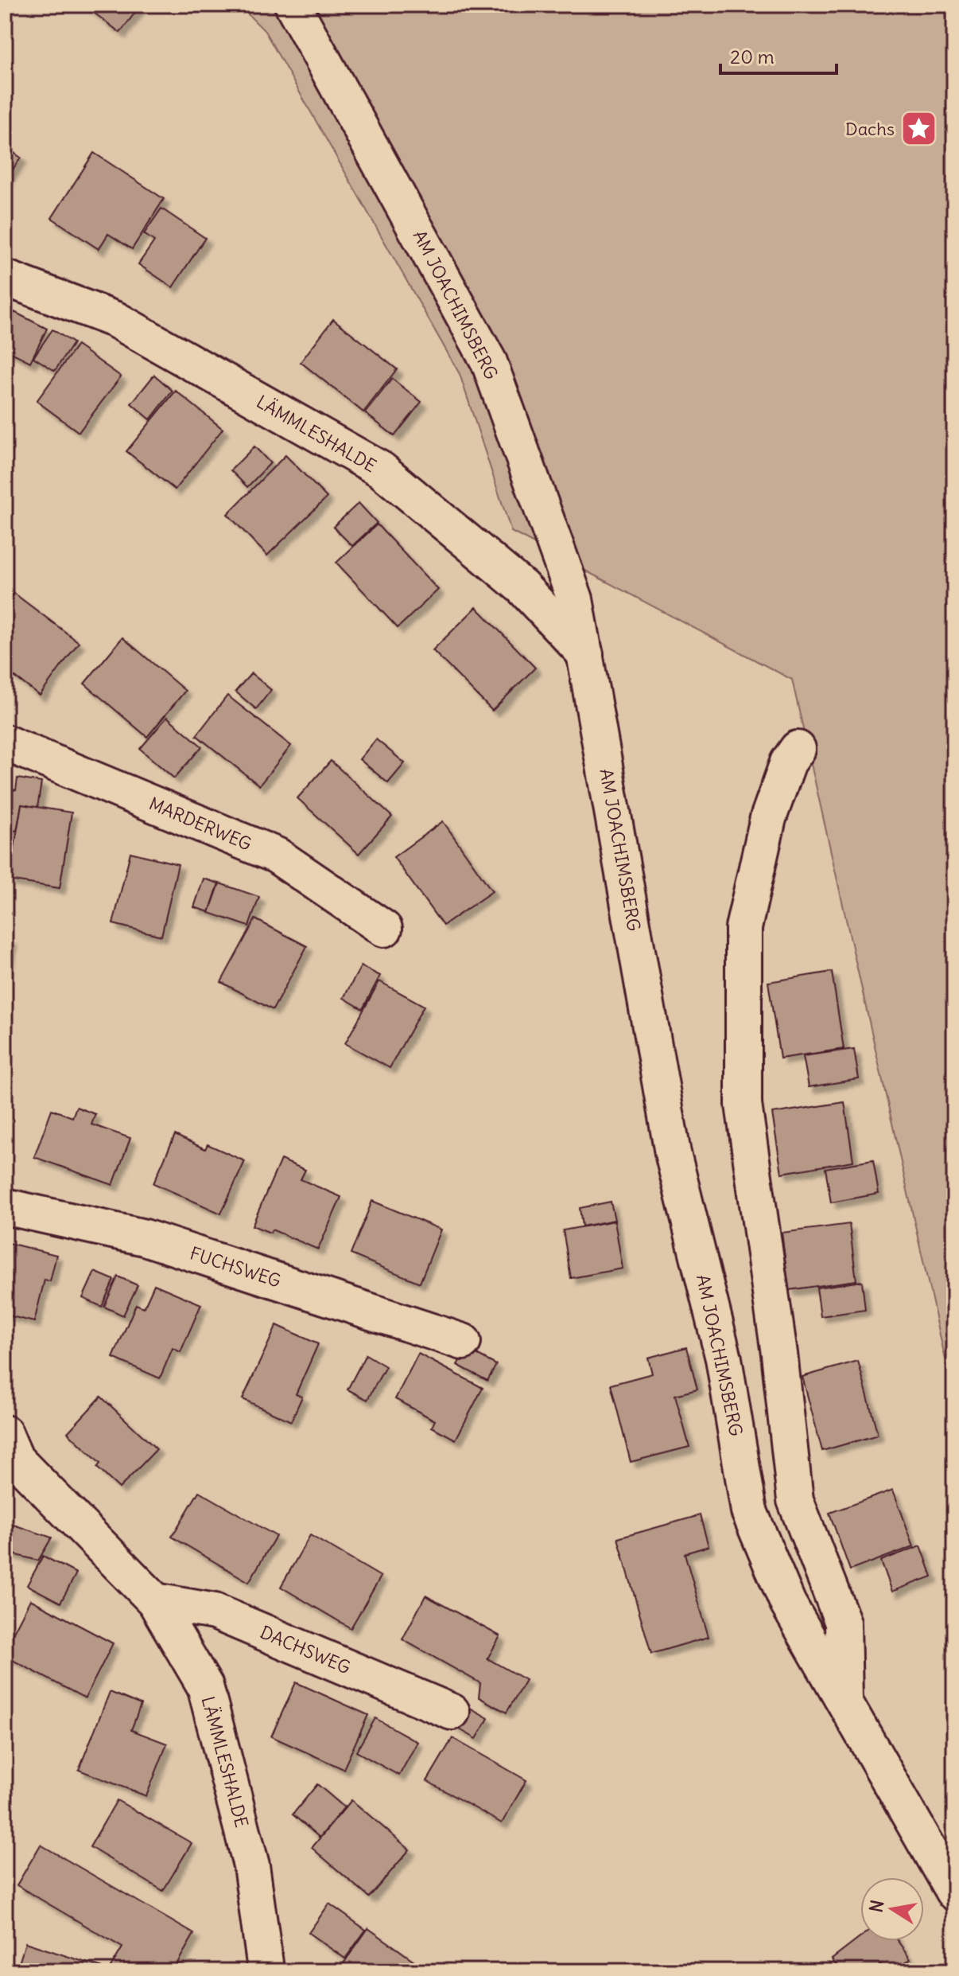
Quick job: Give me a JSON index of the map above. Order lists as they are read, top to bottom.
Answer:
{
  "streets": {
    "street": [
      "AM JOACHIMSBERG",
      "LÄMMLESHALDE",
      "MARDERWEG",
      "FUCHSWEG",
      "DACHSWEG"
    ]
  },
  "crossings": [
    ["AM JOACHIMSBERG", "LÄMMLESHALDE"],
    ["LÄMMLESHALDE", "DACHSWEG"]
  ],
  "places": {
    "place": ["Dachs"]
  },
  "scale_bar": "20 m",
  "north": "left"
}
